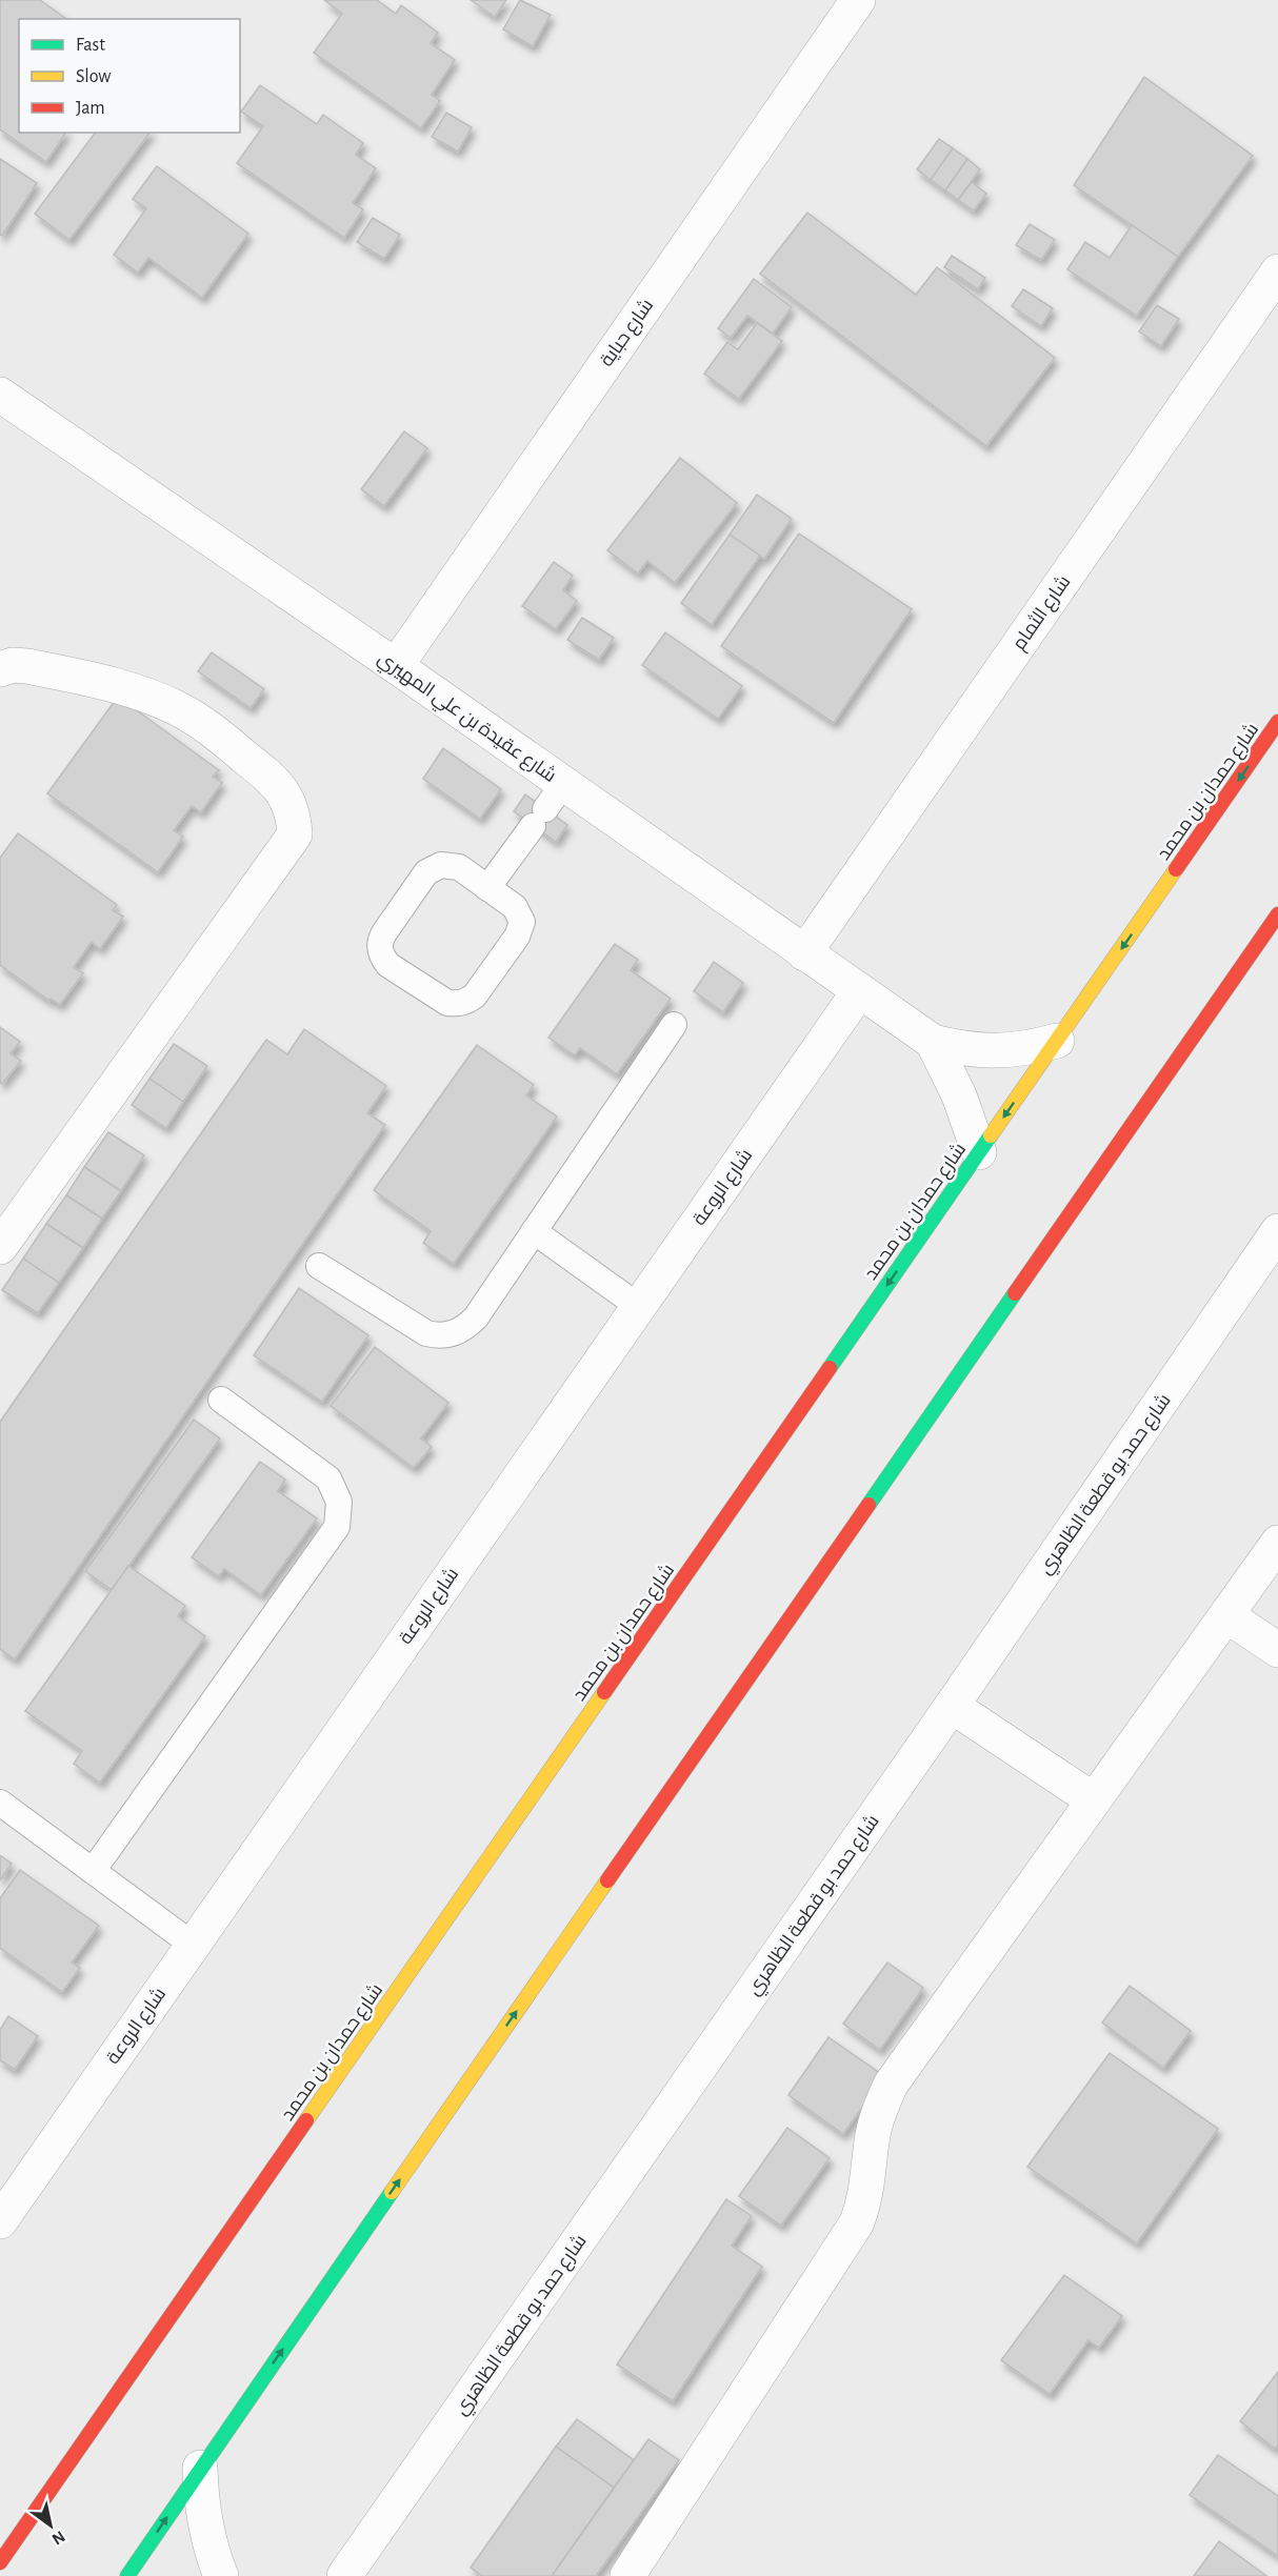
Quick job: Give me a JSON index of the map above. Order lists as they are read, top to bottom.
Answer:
{
  "streets": {
    "main road": ["شارع حمدان بن محمد"],
    "street": [
      "شارع حباية",
      "شارع الثمام",
      "شارع عقيدة بن علي المهيري",
      "شارع الروعة",
      "شارع حمد بو قطعة الظاهري"
    ]
  },
  "crossings": [
    ["شارع حباية", "شارع عقيدة بن علي المهيري"],
    ["شارع الثمام", "شارع عقيدة بن علي المهيري"],
    ["شارع عقيدة بن علي المهيري", "شارع حمدان بن محمد"],
    ["شارع عقيدة بن علي المهيري", "شارع الروعة"]
  ],
  "legend": ["Fast", "Slow", "Jam"],
  "north": "bottom right"
}
